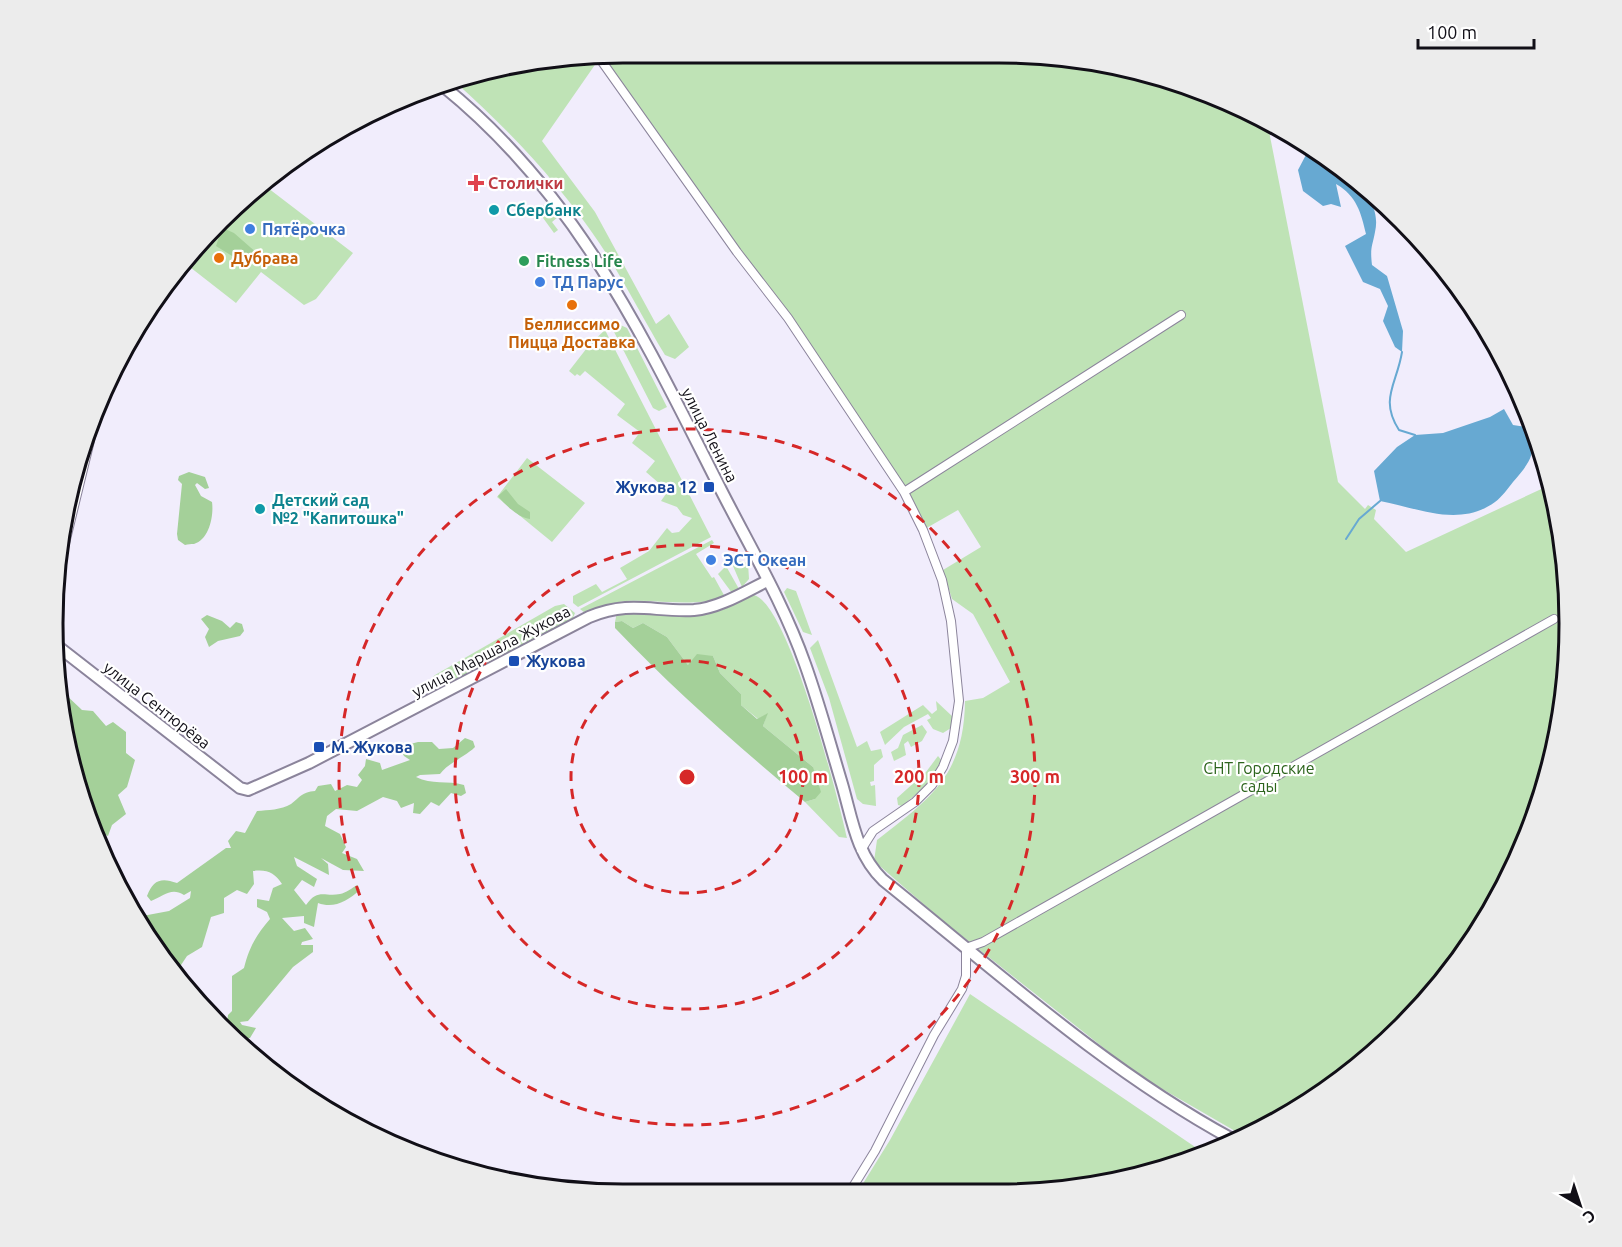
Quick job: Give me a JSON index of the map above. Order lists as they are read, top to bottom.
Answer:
{
  "streets": {
    "main road": ["улица Ленина", "улица Маршала Жукова", "улица Сентюрёва"]
  },
  "crossings": [
    ["улица Ленина", "улица Маршала Жукова"],
    ["улица Маршала Жукова", "улица Сентюрёва"]
  ],
  "parks": ["СНТ Городские сады"],
  "places": {
    "health": ["Столички"],
    "other": [
      "Сбербанк",
      "Пятёрочка",
      "Дубрава",
      "Fitness Life",
      "ТД Парус",
      "Беллиссимо Пицца Доставка",
      "Детский сад №2 \"Капитошка\"",
      "ЭСТ Океан"
    ],
    "transit": ["Жукова 12", "Жукова", "М. Жукова"]
  },
  "scale_bar": "100 m",
  "north": "bottom right",
  "rings": ["100 m", "200 m", "300 m"]
}
